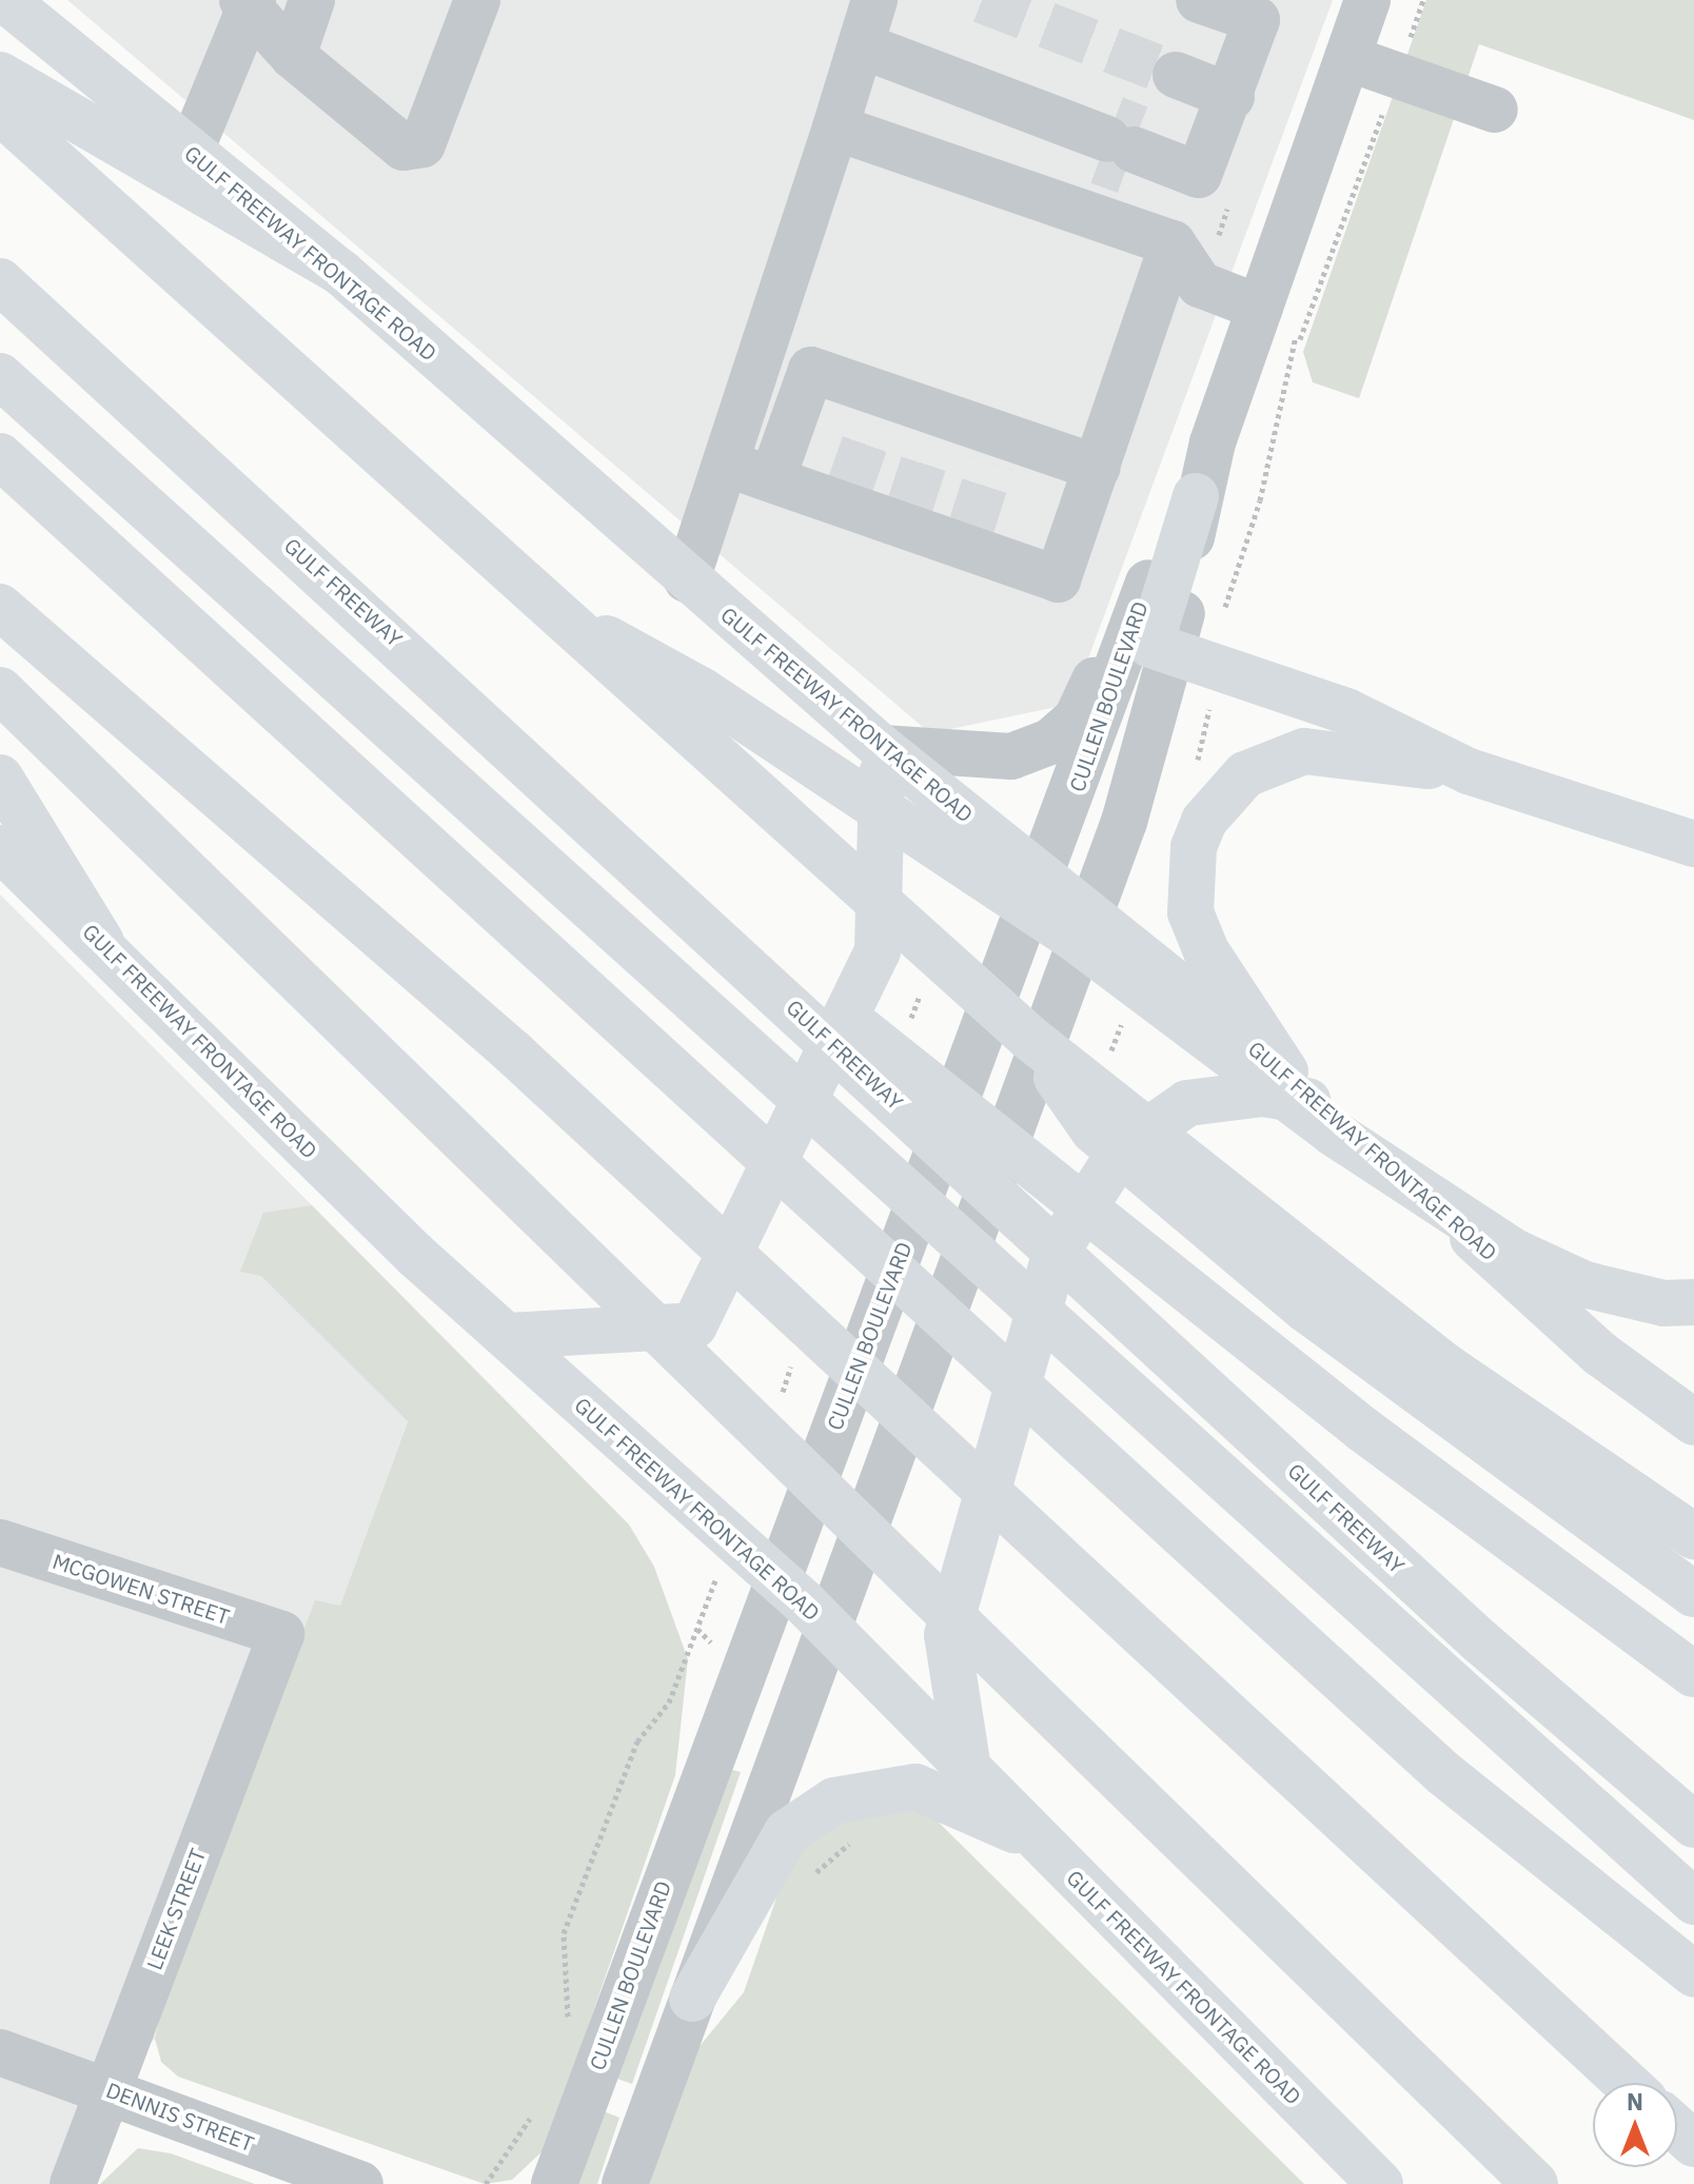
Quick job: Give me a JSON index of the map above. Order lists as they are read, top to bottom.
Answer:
{
  "streets": {
    "main road": ["GULF FREEWAY FRONTAGE ROAD", "GULF FREEWAY"],
    "street": [
      "CULLEN BOULEVARD",
      "MCGOWEN STREET",
      "LEEK STREET",
      "DENNIS STREET"
    ]
  },
  "crossings": [
    ["GULF FREEWAY FRONTAGE ROAD", "CULLEN BOULEVARD"],
    ["MCGOWEN STREET", "LEEK STREET"],
    ["LEEK STREET", "DENNIS STREET"]
  ],
  "north": "top"
}
